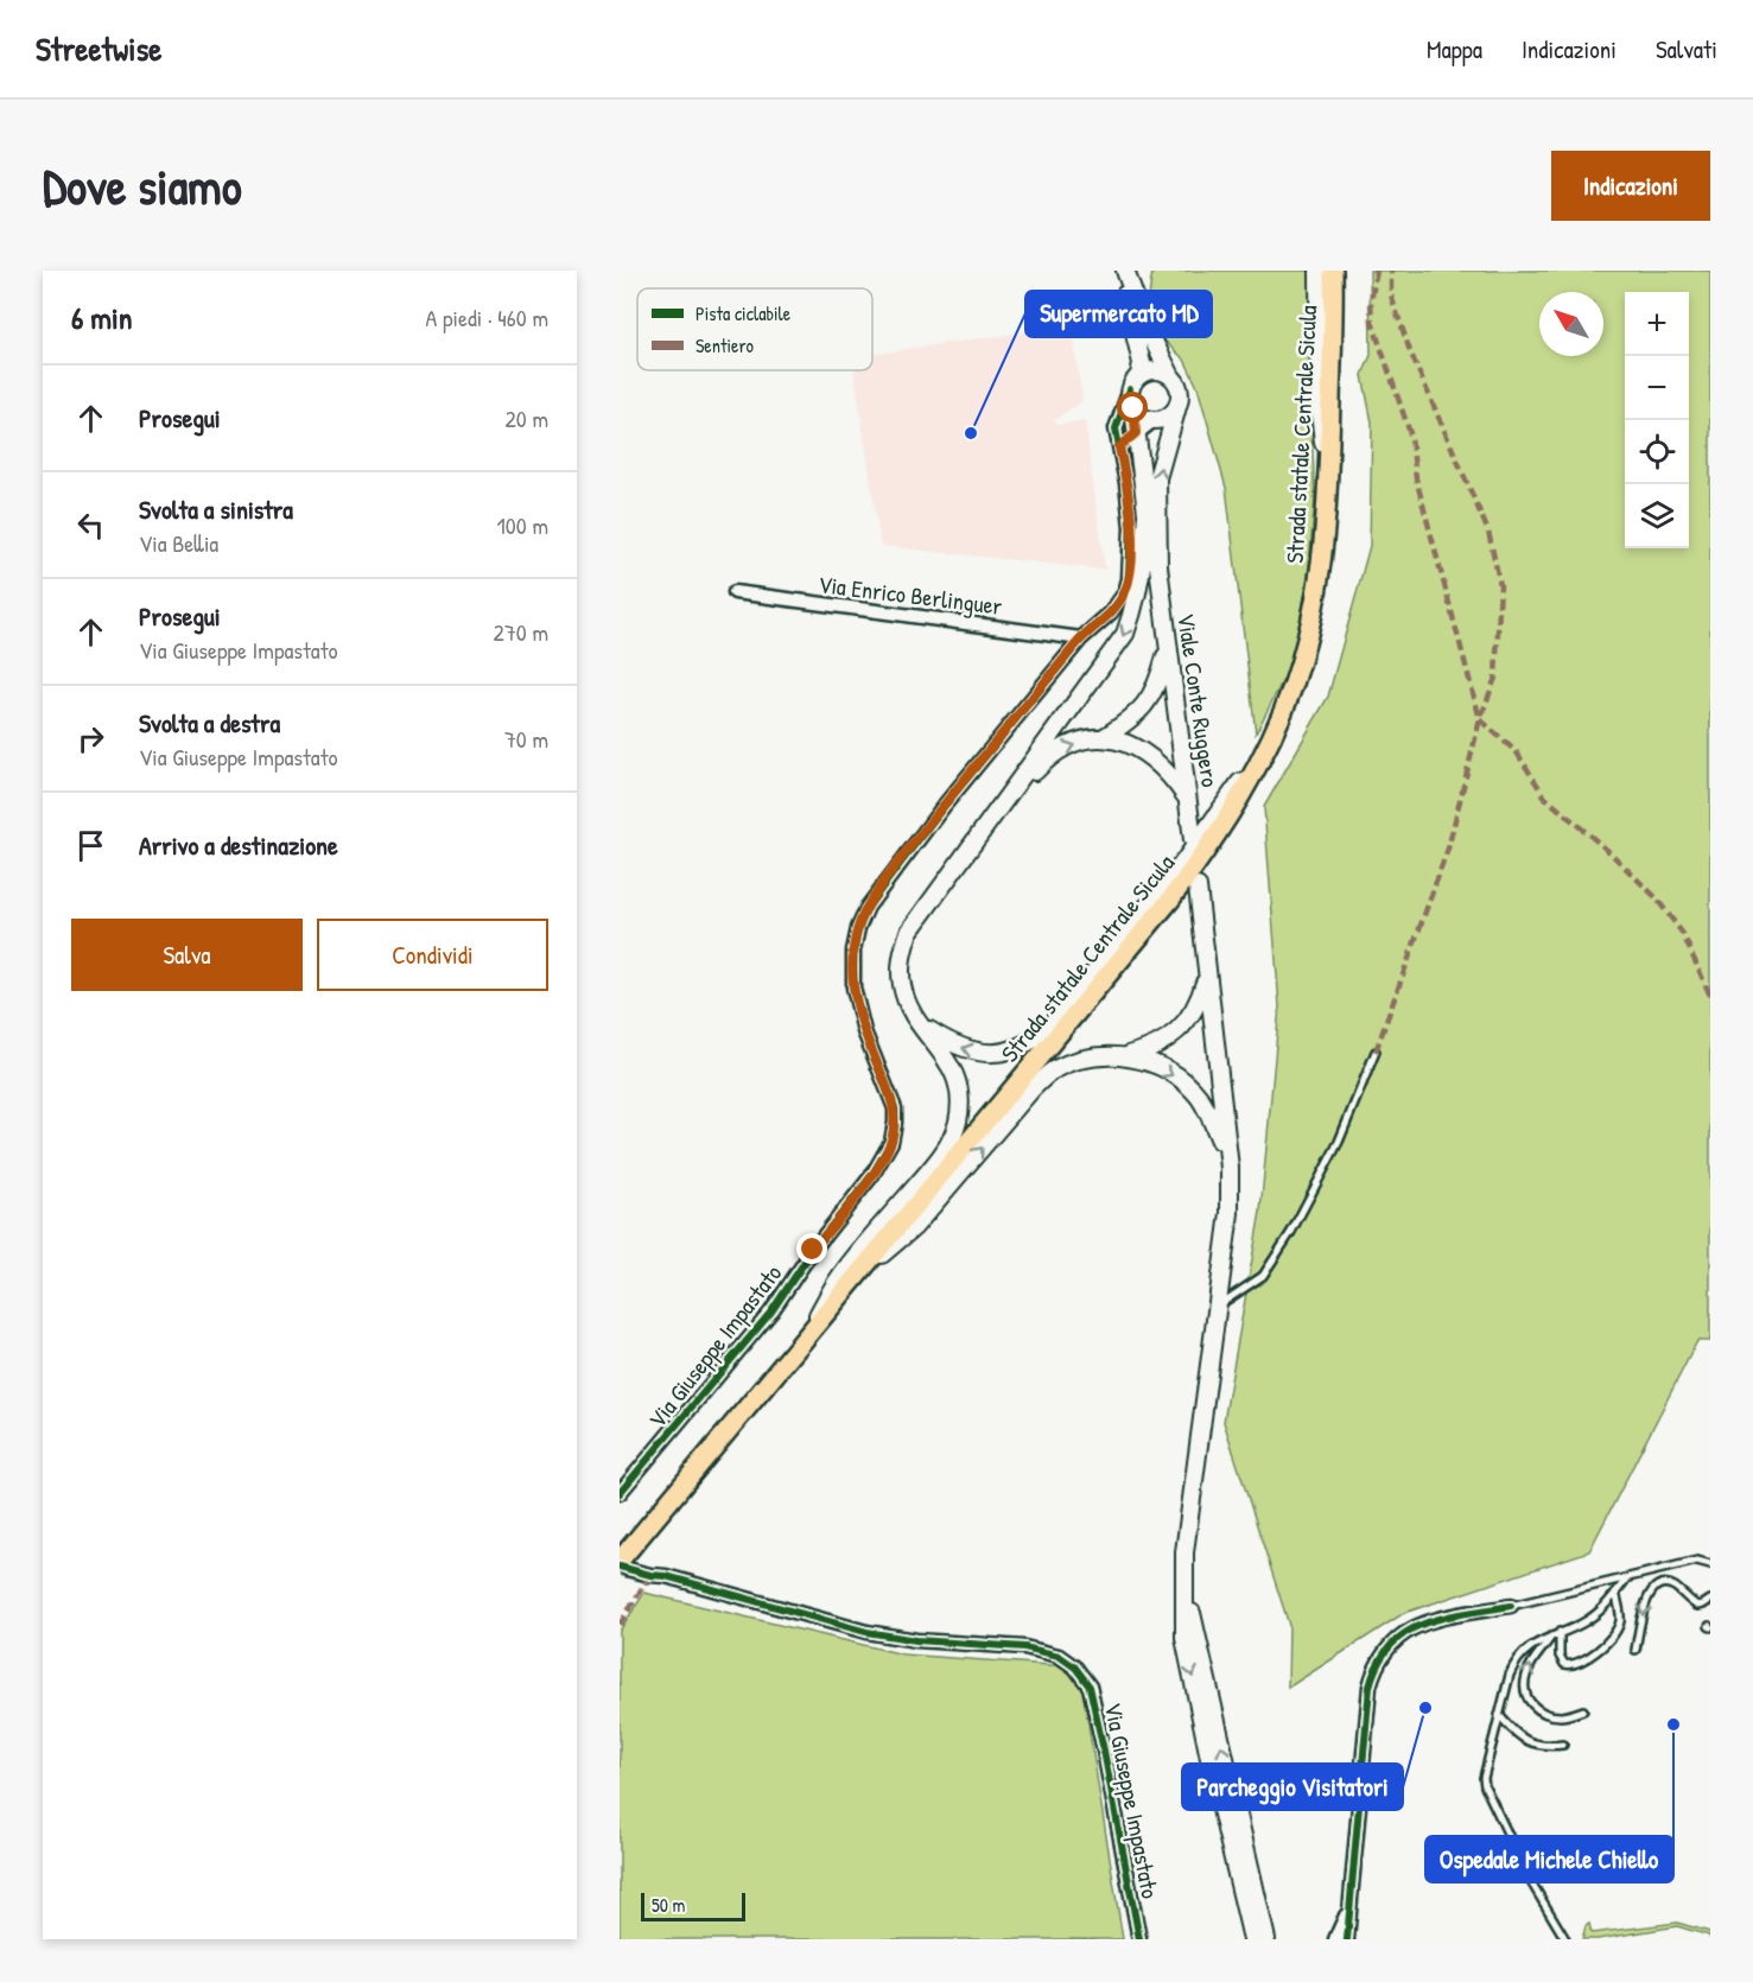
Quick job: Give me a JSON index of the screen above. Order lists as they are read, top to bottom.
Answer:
{
  "streets": {
    "main road": ["Strada statale Centrale Sicula", "Viale Conte Ruggero"],
    "street": ["Via Enrico Berlinguer", "Via Giuseppe Impastato"]
  },
  "crossings": [
    ["Strada statale Centrale Sicula", "Via Giuseppe Impastato"],
    ["Via Enrico Berlinguer", "Via Giuseppe Impastato"]
  ],
  "places": ["Supermercato MD", "Parcheggio Visitatori", "Ospedale Michele Chiello"],
  "legend": ["Pista ciclabile", "Sentiero"],
  "scale_bar": "50 m",
  "north": "top left",
  "page": {
    "header": "Streetwise",
    "nav": ["Mappa", "Indicazioni", "Salvati"],
    "buttons": [
      "Indicazioni",
      ["Salva", "Condividi"]
    ],
    "title": "Dove siamo",
    "heading": ["6 min", "A piedi · 460 m"],
    "map_buttons": ["+", "−"],
    "list": [
      ["Prosegui", "20 m"],
      ["Svolta a sinistra", "Via Bellia", "100 m"],
      ["Prosegui", "Via Giuseppe Impastato", "270 m"],
      ["Svolta a destra", "Via Giuseppe Impastato", "70 m"],
      "Arrivo a destinazione"
    ],
    "scale": "50 m"
  }
}
